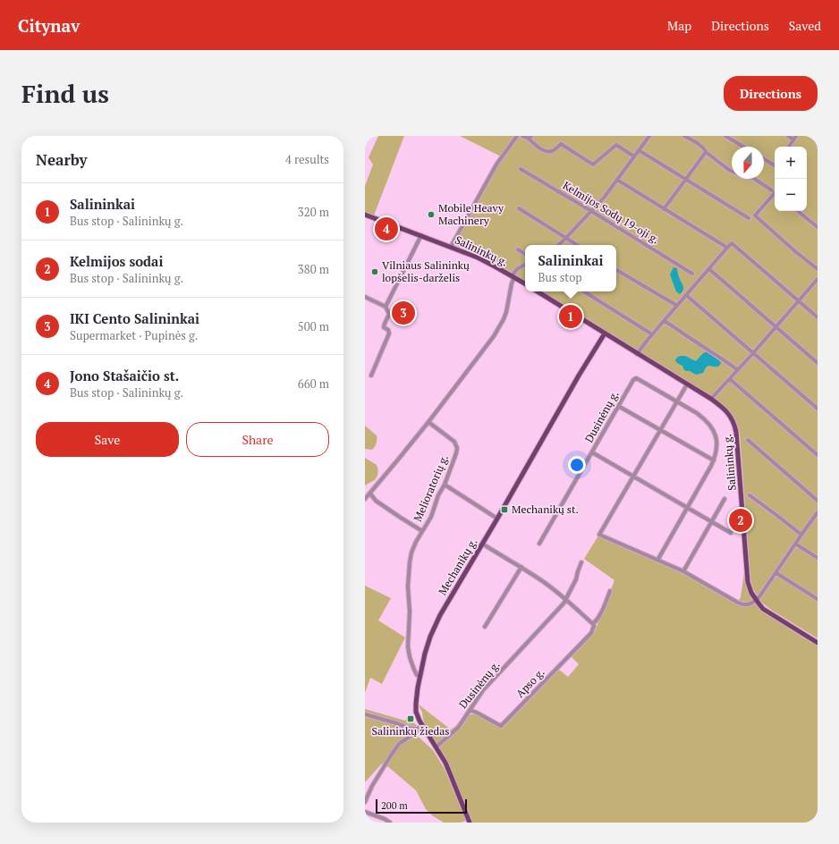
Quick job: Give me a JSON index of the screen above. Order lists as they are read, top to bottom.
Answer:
{
  "streets": {
    "main road": ["Salininkų g.", "Mechanikų g."],
    "street": [
      "Kelmijos Sodų 19-oji g.",
      "Dusinėnų g.",
      "Melioratorių g.",
      "Apso g."
    ]
  },
  "crossings": [
    ["Salininkų g.", "Mechanikų g."],
    ["Dusinėnų g.", "Mechanikų g."],
    ["Dusinėnų g.", "Apso g."],
    ["Melioratorių g.", "Mechanikų g."]
  ],
  "places": {
    "other": ["Mobile Heavy Machinery", "Vilniaus Salininkų lopšelis-darželis"],
    "transit": ["Mechanikų st.", "Salininkų žiedas"]
  },
  "scale_bar": "200 m",
  "north": "bottom",
  "page": {
    "header": "Citynav",
    "nav": ["Map", "Directions", "Saved"],
    "buttons": [
      "Directions",
      ["Save", "Share"]
    ],
    "title": "Find us",
    "heading": ["Nearby", "4 results"],
    "map_buttons": ["+", "−"],
    "list": [
      {
        "mark": "1",
        "name": "Salininkai",
        "note": "Bus stop · Salininkų g.",
        "value": "320 m"
      },
      {
        "mark": "2",
        "name": "Kelmijos sodai",
        "note": "Bus stop · Salininkų g.",
        "value": "380 m"
      },
      {
        "mark": "3",
        "name": "IKI Cento Salininkai",
        "note": "Supermarket · Pupinės g.",
        "value": "500 m"
      },
      {
        "mark": "4",
        "name": "Jono Stašaičio st.",
        "note": "Bus stop · Salininkų g.",
        "value": "660 m"
      }
    ],
    "pins": [
      "4",
      "3",
      "1",
      "2"
    ],
    "popup": ["Salininkai", "Bus stop"],
    "scale": "200 m"
  }
}
